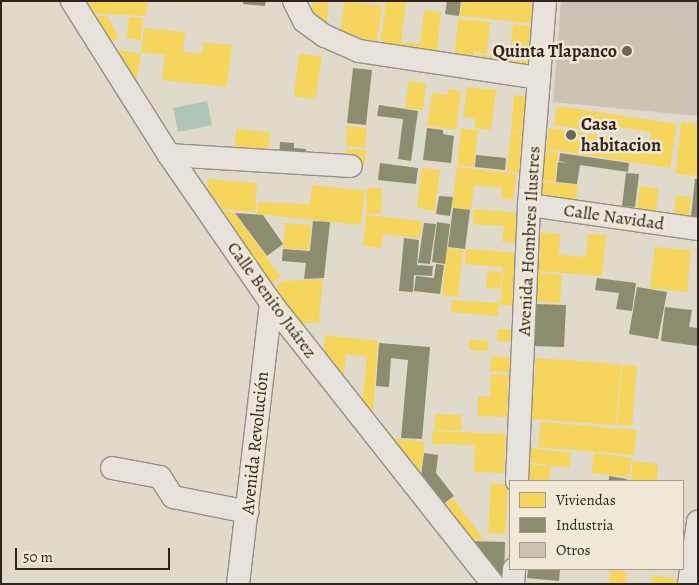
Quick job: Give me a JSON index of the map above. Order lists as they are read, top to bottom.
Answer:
{
  "streets": {
    "street": [
      "Calle Navidad",
      "Avenida Hombres Ilustres",
      "Calle Benito Juárez",
      "Avenida Revolución"
    ]
  },
  "crossings": [
    ["Calle Navidad", "Avenida Hombres Ilustres"],
    ["Calle Benito Juárez", "Avenida Revolución"]
  ],
  "places": ["Quinta Tlapanco", "Casa habitacion"],
  "legend": ["Viviendas", "Industria", "Otros"],
  "scale_bar": "50 m"
}
